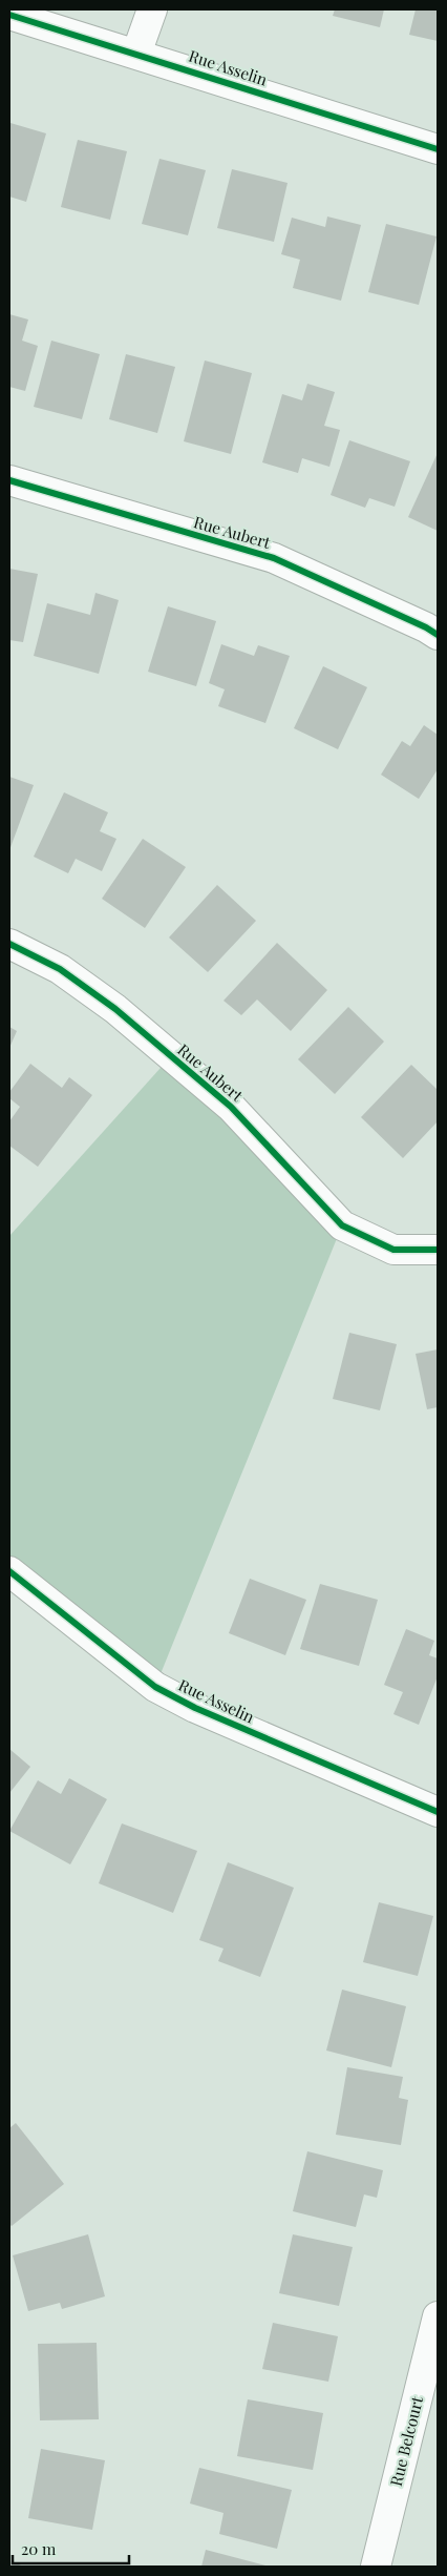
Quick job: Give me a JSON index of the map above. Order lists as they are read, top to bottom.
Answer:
{
  "streets": {
    "street": ["Rue Asselin", "Rue Aubert", "Rue Belcourt"]
  },
  "scale_bar": "20 m"
}
